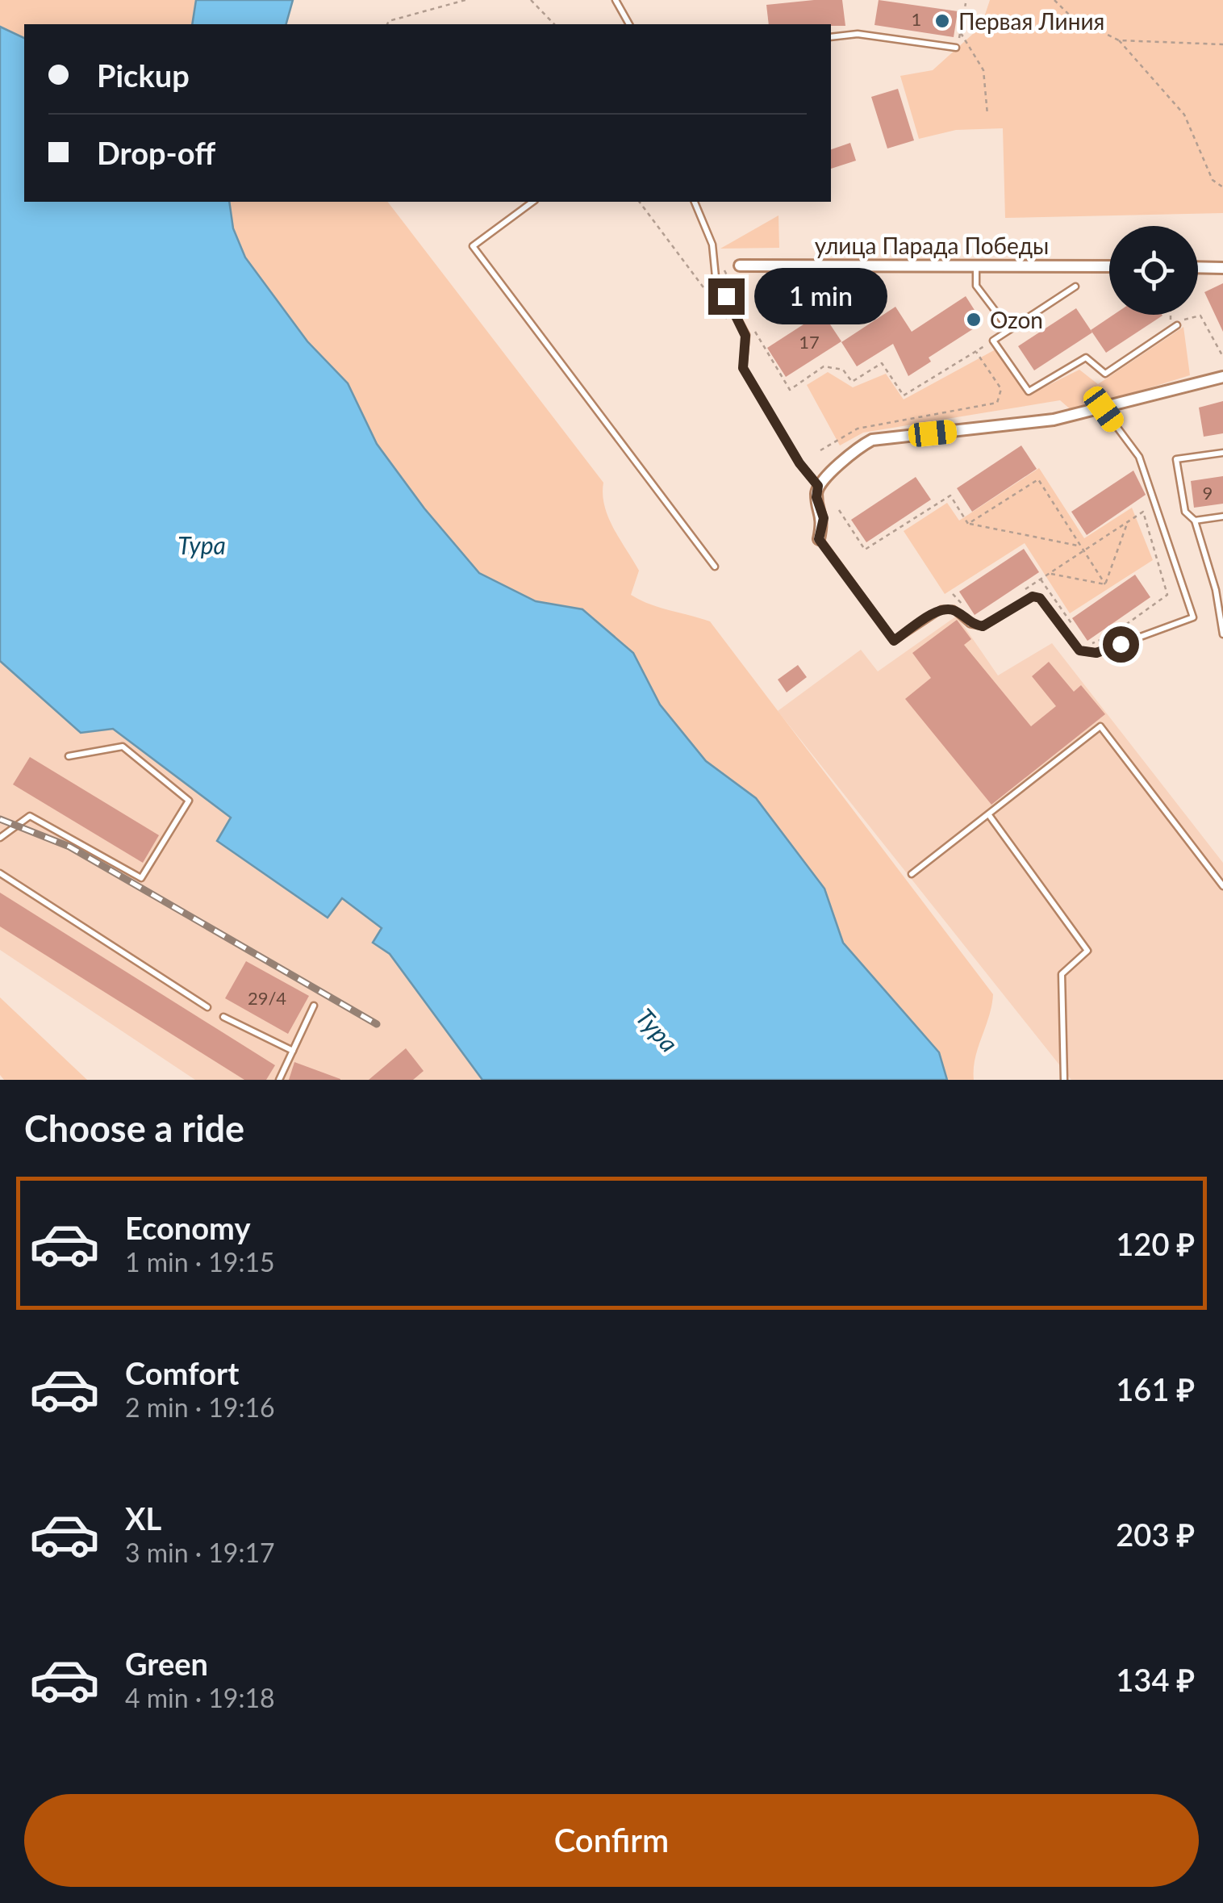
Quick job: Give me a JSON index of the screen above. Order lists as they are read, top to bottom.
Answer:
{
  "streets": {
    "street": ["улица Парада Победы"]
  },
  "water": ["Тура"],
  "places": ["Первая Линия", "Ozon"],
  "house_numbers": [
    "1",
    "17",
    "9",
    "29/4"
  ],
  "page": {
    "banner": ["Pickup", "Drop-off"],
    "bubble": "1 min",
    "heading": "Choose a ride",
    "list": [
      {
        "name": "Economy",
        "note": "1 min · 19:15",
        "value": "120 ₽"
      },
      {
        "name": "Comfort",
        "note": "2 min · 19:16",
        "value": "161 ₽"
      },
      {
        "name": "XL",
        "note": "3 min · 19:17",
        "value": "203 ₽"
      },
      {
        "name": "Green",
        "note": "4 min · 19:18",
        "value": "134 ₽"
      }
    ],
    "buttons": "Confirm"
  }
}
